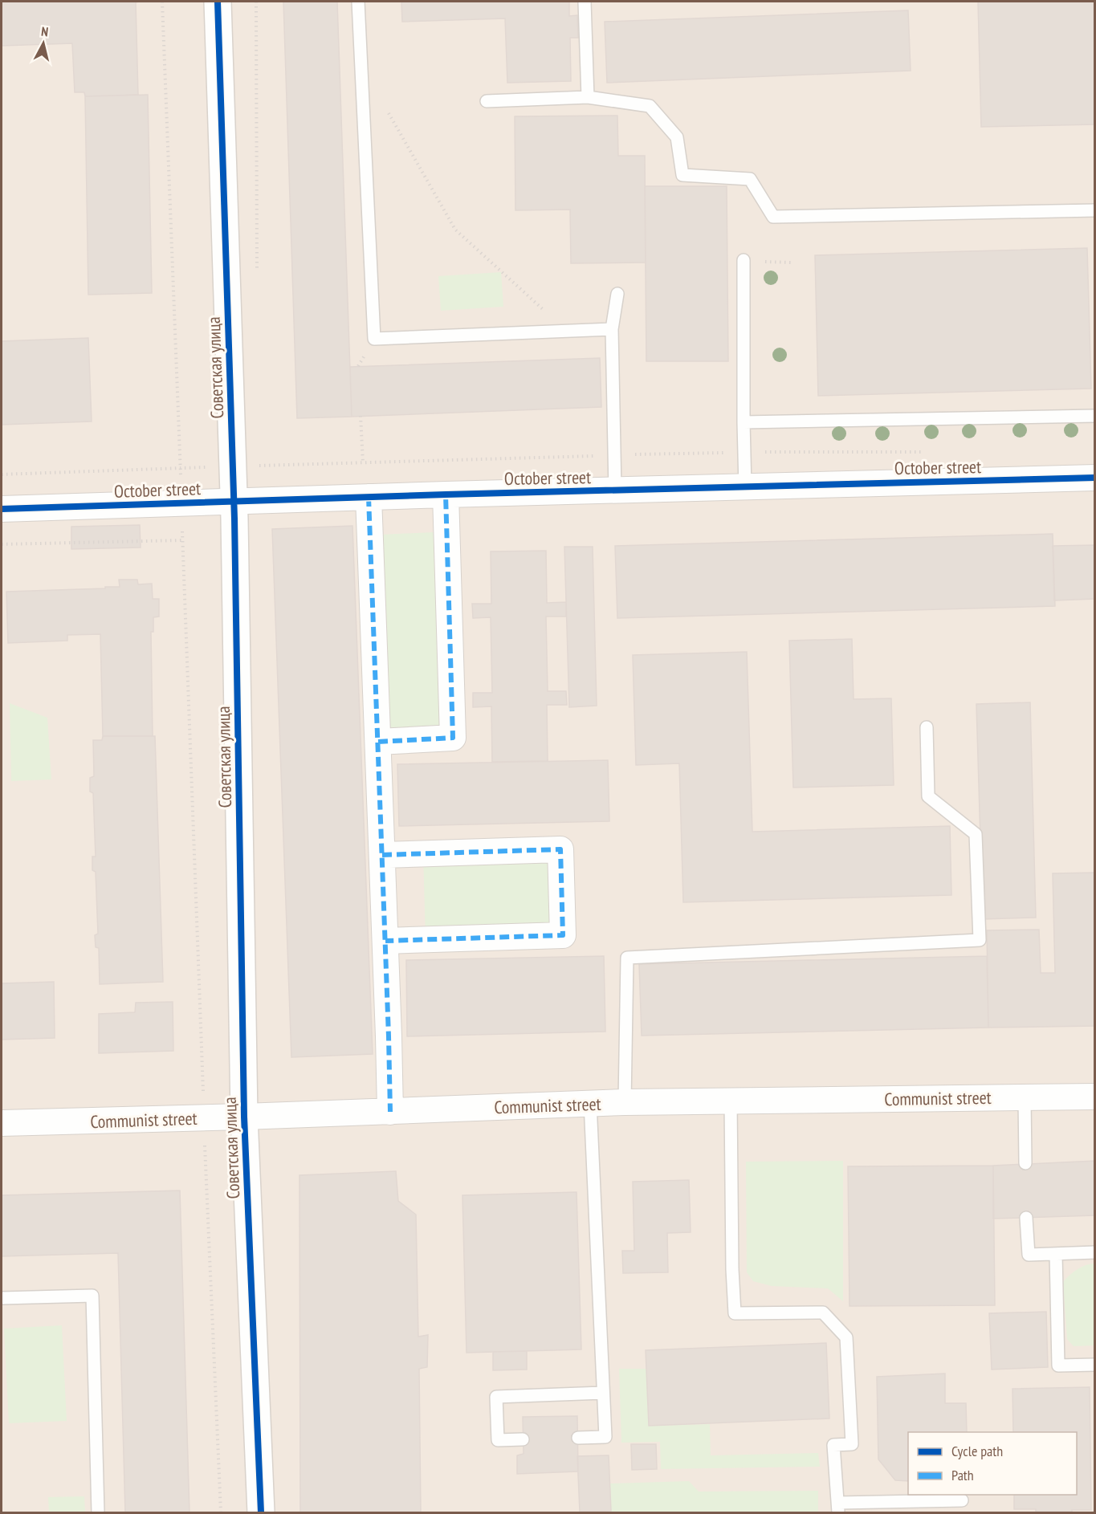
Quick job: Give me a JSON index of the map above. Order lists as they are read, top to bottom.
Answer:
{
  "streets": {
    "street": ["Советская улица", "October street", "Communist street"]
  },
  "crossings": [
    ["Советская улица", "October street"],
    ["Советская улица", "Communist street"]
  ],
  "legend": ["Cycle path", "Path"],
  "north": "top"
}
